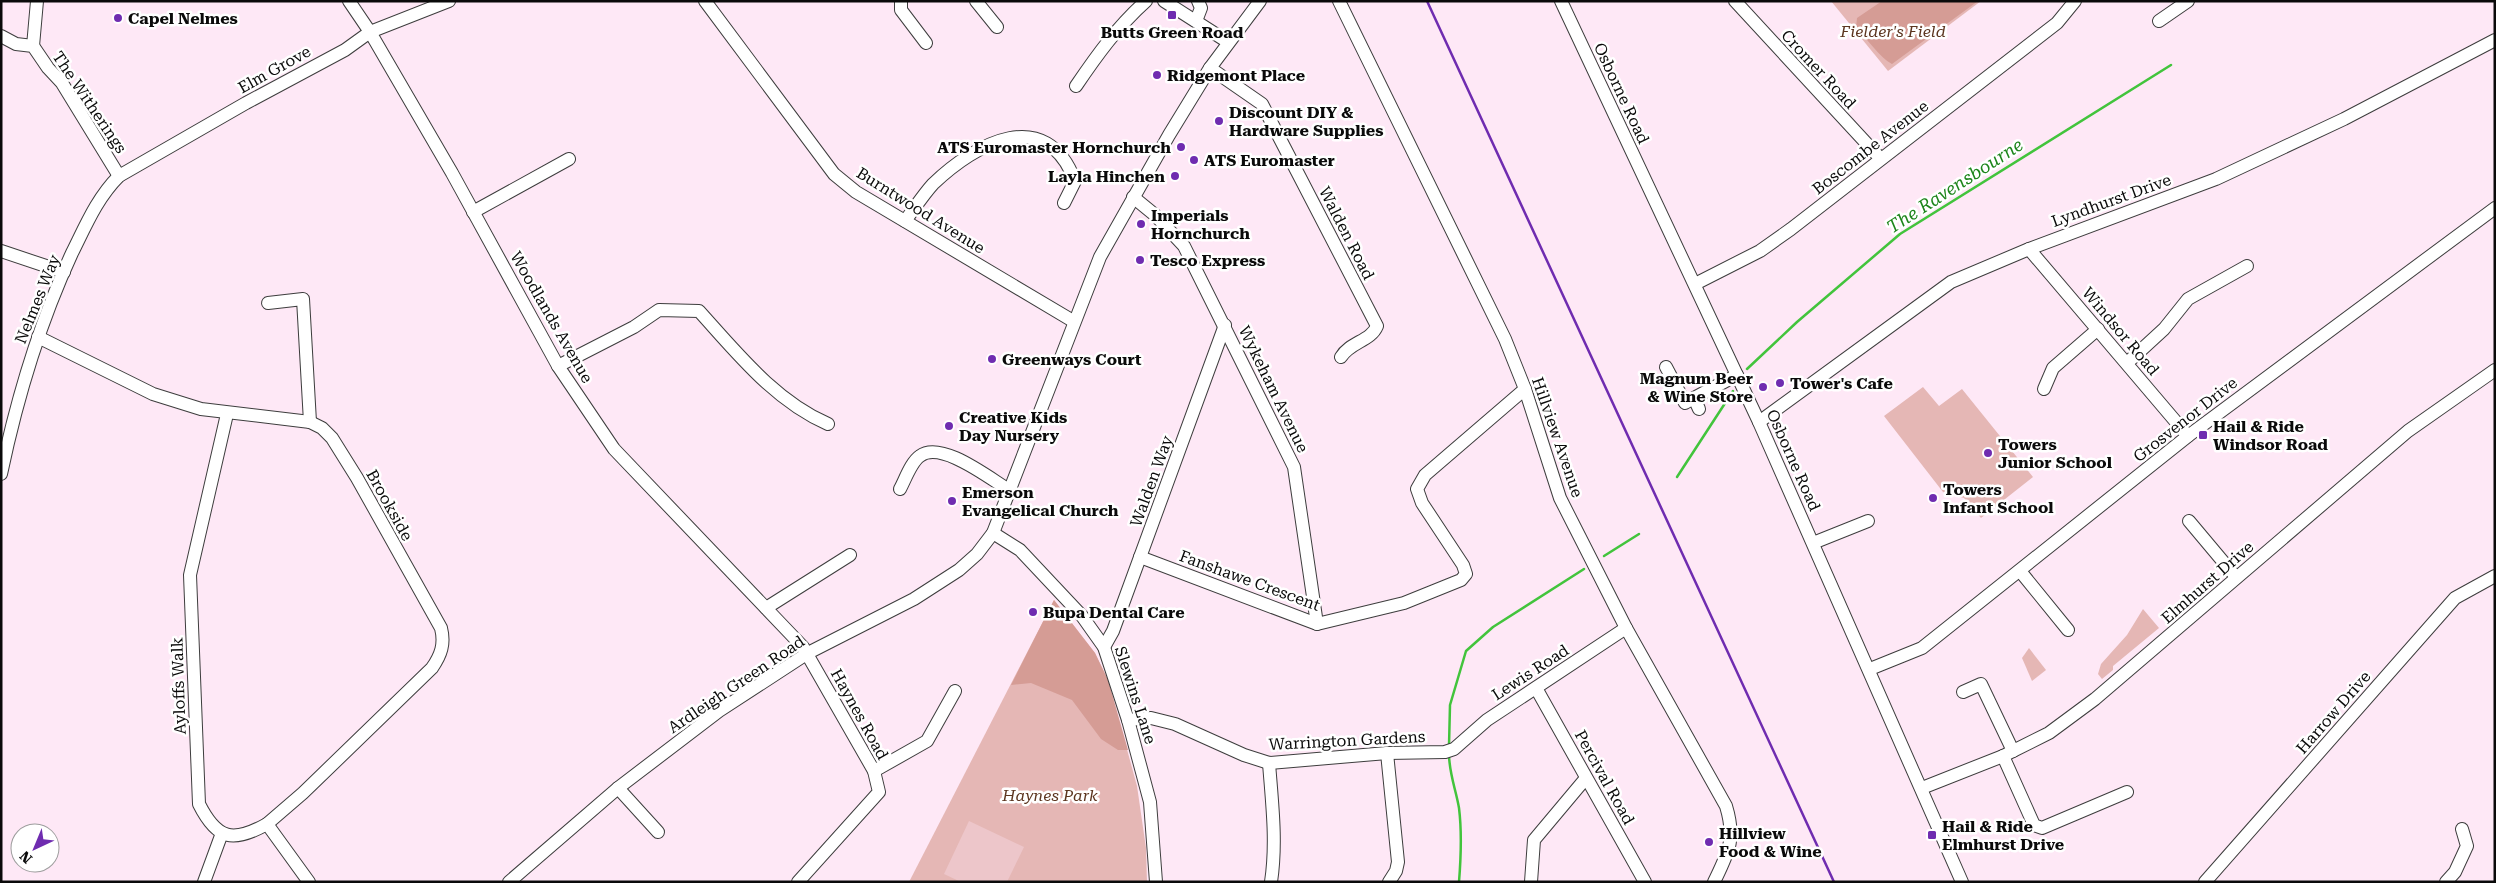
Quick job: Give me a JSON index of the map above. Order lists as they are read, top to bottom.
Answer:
{
  "streets": {
    "street": [
      "Elm Grove",
      "Cromer Road",
      "Osborne Road",
      "The Witherings",
      "Boscombe Avenue",
      "Lyndhurst Drive",
      "Burntwood Avenue",
      "Walden Road",
      "Nelmes Way",
      "Woodlands Avenue",
      "Windsor Road",
      "Wykeham Avenue",
      "Grosvenor Drive",
      "Hillview Avenue",
      "Walden Way",
      "Brookside",
      "Fanshawe Crescent",
      "Elmhurst Drive",
      "Lewis Road",
      "Ardleigh Green Road",
      "Ayloffs Walk",
      "Slewins Lane",
      "Harrow Drive",
      "Haynes Road",
      "Warrington Gardens",
      "Percival Road"
    ]
  },
  "crossings": [
    ["Elm Grove", "The Witherings"],
    ["Elm Grove", "Nelmes Way"],
    ["Elm Grove", "Woodlands Avenue"],
    ["Cromer Road", "Boscombe Avenue"],
    ["Osborne Road", "Boscombe Avenue"],
    ["Osborne Road", "Lyndhurst Drive"],
    ["Osborne Road", "Grosvenor Drive"],
    ["Osborne Road", "Elmhurst Drive"],
    ["The Witherings", "Nelmes Way"],
    ["Lyndhurst Drive", "Windsor Road"],
    ["Nelmes Way", "Brookside"],
    ["Woodlands Avenue", "Ardleigh Green Road"],
    ["Woodlands Avenue", "Haynes Road"],
    ["Windsor Road", "Grosvenor Drive"],
    ["Wykeham Avenue", "Walden Way"],
    ["Wykeham Avenue", "Fanshawe Crescent"],
    ["Hillview Avenue", "Fanshawe Crescent"],
    ["Hillview Avenue", "Lewis Road"],
    ["Walden Way", "Fanshawe Crescent"],
    ["Walden Way", "Slewins Lane"],
    ["Brookside", "Ayloffs Walk"],
    ["Lewis Road", "Warrington Gardens"],
    ["Lewis Road", "Percival Road"],
    ["Ardleigh Green Road", "Slewins Lane"],
    ["Ardleigh Green Road", "Haynes Road"],
    ["Slewins Lane", "Warrington Gardens"]
  ],
  "water": ["The Ravensbourne"],
  "parks": ["Fielder's Field", "Haynes Park"],
  "places": {
    "transit": ["Butts Green Road", "Hail & Ride Windsor Road", "Hail & Ride Elmhurst Drive"],
    "other": [
      "Capel Nelmes",
      "Ridgemont Place",
      "Discount DIY & Hardware Supplies",
      "ATS Euromaster Hornchurch",
      "ATS Euromaster",
      "Layla Hinchen",
      "Imperials Hornchurch",
      "Tesco Express",
      "Greenways Court",
      "Tower's Cafe",
      "Magnum Beer & Wine Store",
      "Creative Kids Day Nursery",
      "Towers Junior School",
      "Towers Infant School",
      "Emerson Evangelical Church",
      "Bupa Dental Care",
      "Hillview Food & Wine"
    ]
  },
  "north": "bottom left"
}
